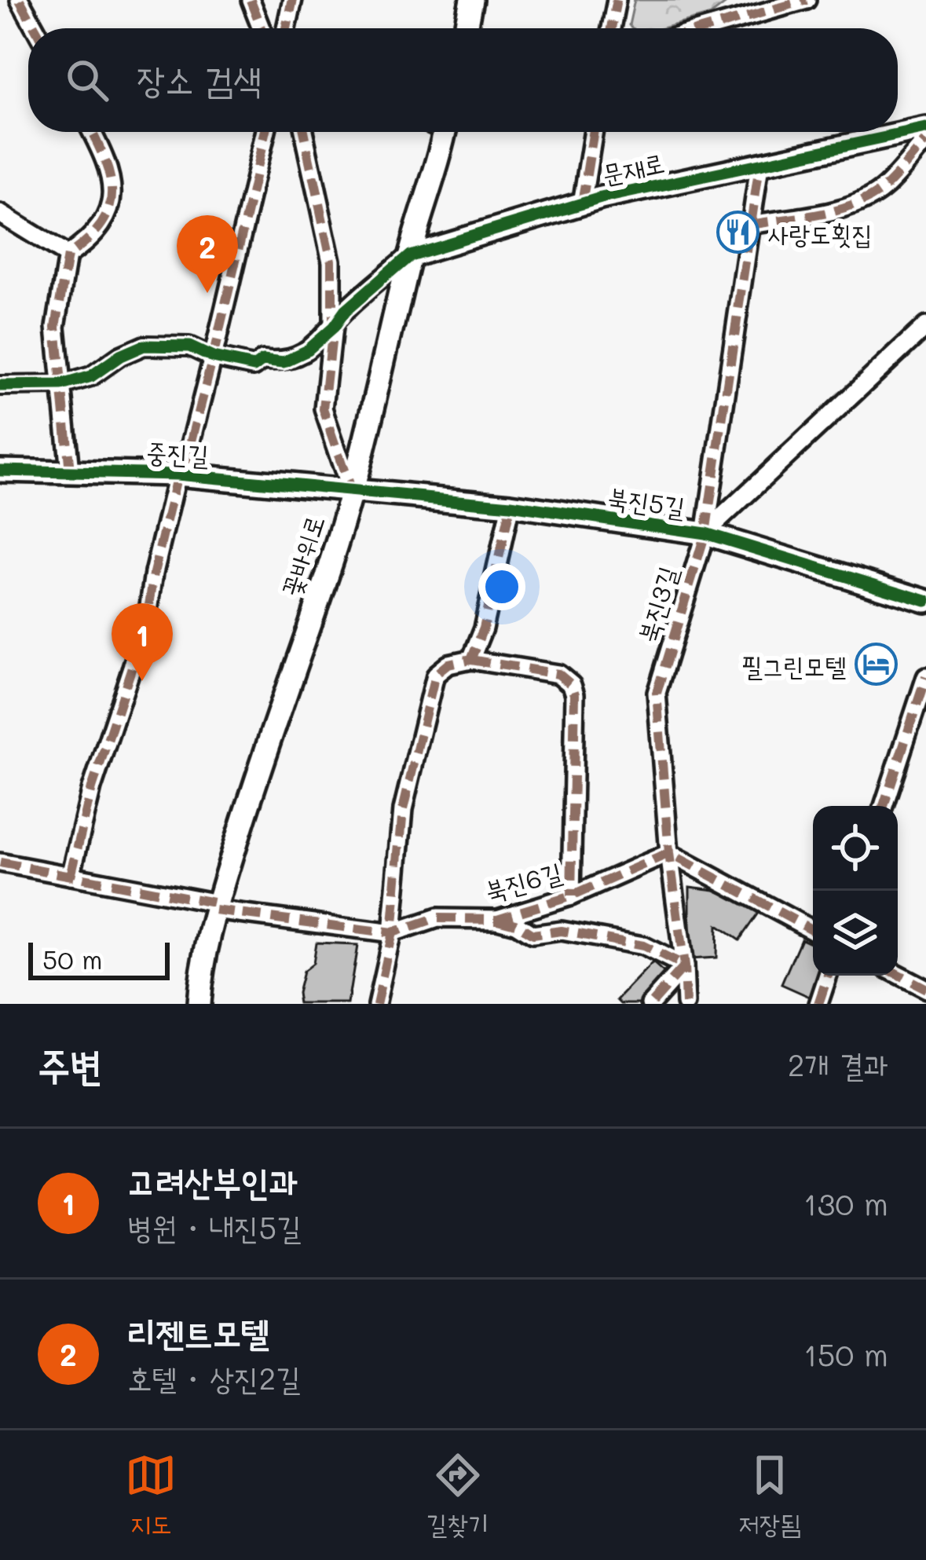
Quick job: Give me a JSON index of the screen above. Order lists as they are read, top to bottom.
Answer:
{
  "streets": {
    "street": [
      "문재로",
      "중진길",
      "북진5길",
      "꽃바위로",
      "북진3길",
      "북진6길"
    ]
  },
  "crossings": [
    ["문재로", "꽃바위로"],
    ["문재로", "북진3길"],
    ["중진길", "북진5길"],
    ["중진길", "꽃바위로"],
    ["북진5길", "꽃바위로"],
    ["북진5길", "북진3길"],
    ["꽃바위로", "북진6길"],
    ["북진3길", "북진6길"]
  ],
  "places": {
    "restaurant": ["사랑도횟집"],
    "hotel": ["필그린모텔"]
  },
  "scale_bar": "50 m",
  "page": {
    "search": "장소 검색",
    "pins": ["2", "1"],
    "scale": "50 m",
    "heading": ["주변", "2개 결과"],
    "list": [
      {
        "mark": "1",
        "name": "고려산부인과",
        "note": "병원 · 내진5길",
        "value": "130 m"
      },
      {
        "mark": "2",
        "name": "리젠트모텔",
        "note": "호텔 · 상진2길",
        "value": "150 m"
      }
    ],
    "nav": ["지도", "길찾기", "저장됨"]
  }
}
